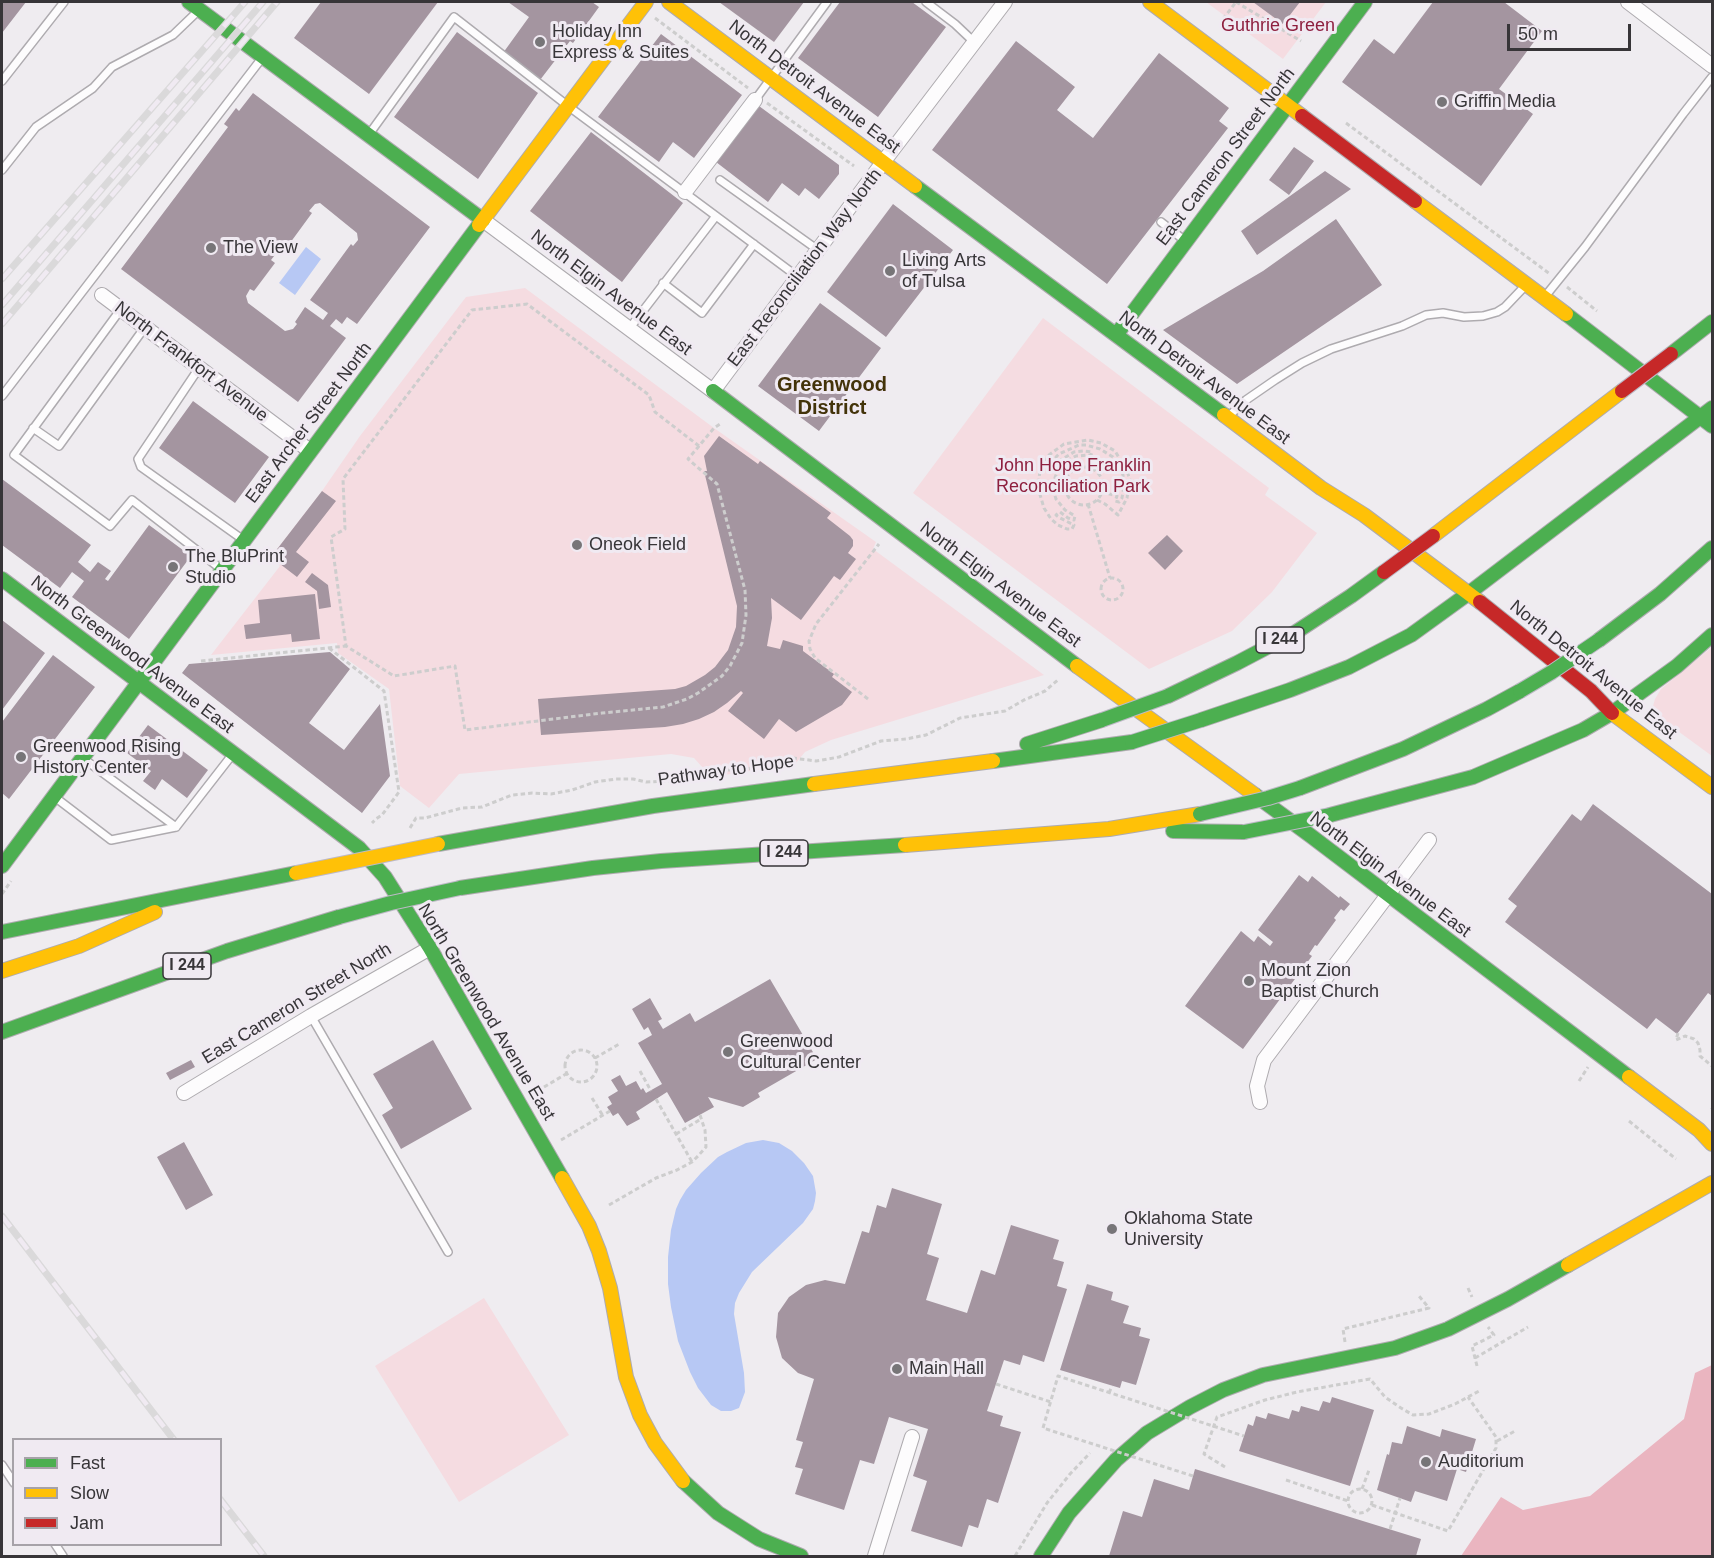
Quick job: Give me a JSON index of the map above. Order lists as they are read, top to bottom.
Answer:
{
  "streets": {
    "main road": [
      "North Detroit Avenue East",
      "East Cameron Street North",
      "North Elgin Avenue East",
      "East Archer Street North",
      "I 244",
      "North Greenwood Avenue East"
    ],
    "street": ["East Reconciliation Way North", "North Frankfort Avenue"],
    "path": ["Pathway to Hope"]
  },
  "crossings": [
    ["North Detroit Avenue East", "East Cameron Street North"],
    ["North Detroit Avenue East", "East Reconciliation Way North"],
    ["East Cameron Street North", "North Greenwood Avenue East"],
    ["East Reconciliation Way North", "North Elgin Avenue East"],
    ["North Elgin Avenue East", "East Archer Street North"],
    ["North Frankfort Avenue", "East Archer Street North"],
    ["East Archer Street North", "North Greenwood Avenue East"]
  ],
  "districts": ["Greenwood District"],
  "parks": ["Guthrie Green", "John Hope Franklin Reconciliation Park"],
  "places": [
    "Holiday Inn Express & Suites",
    "Griffin Media",
    "The View",
    "Living Arts of Tulsa",
    "Oneok Field",
    "The BluPrint Studio",
    "Greenwood Rising History Center",
    "Mount Zion Baptist Church",
    "Greenwood Cultural Center",
    "Oklahoma State University",
    "Main Hall",
    "Auditorium"
  ],
  "legend": ["Fast", "Slow", "Jam"],
  "scale_bar": "50 m"
}
